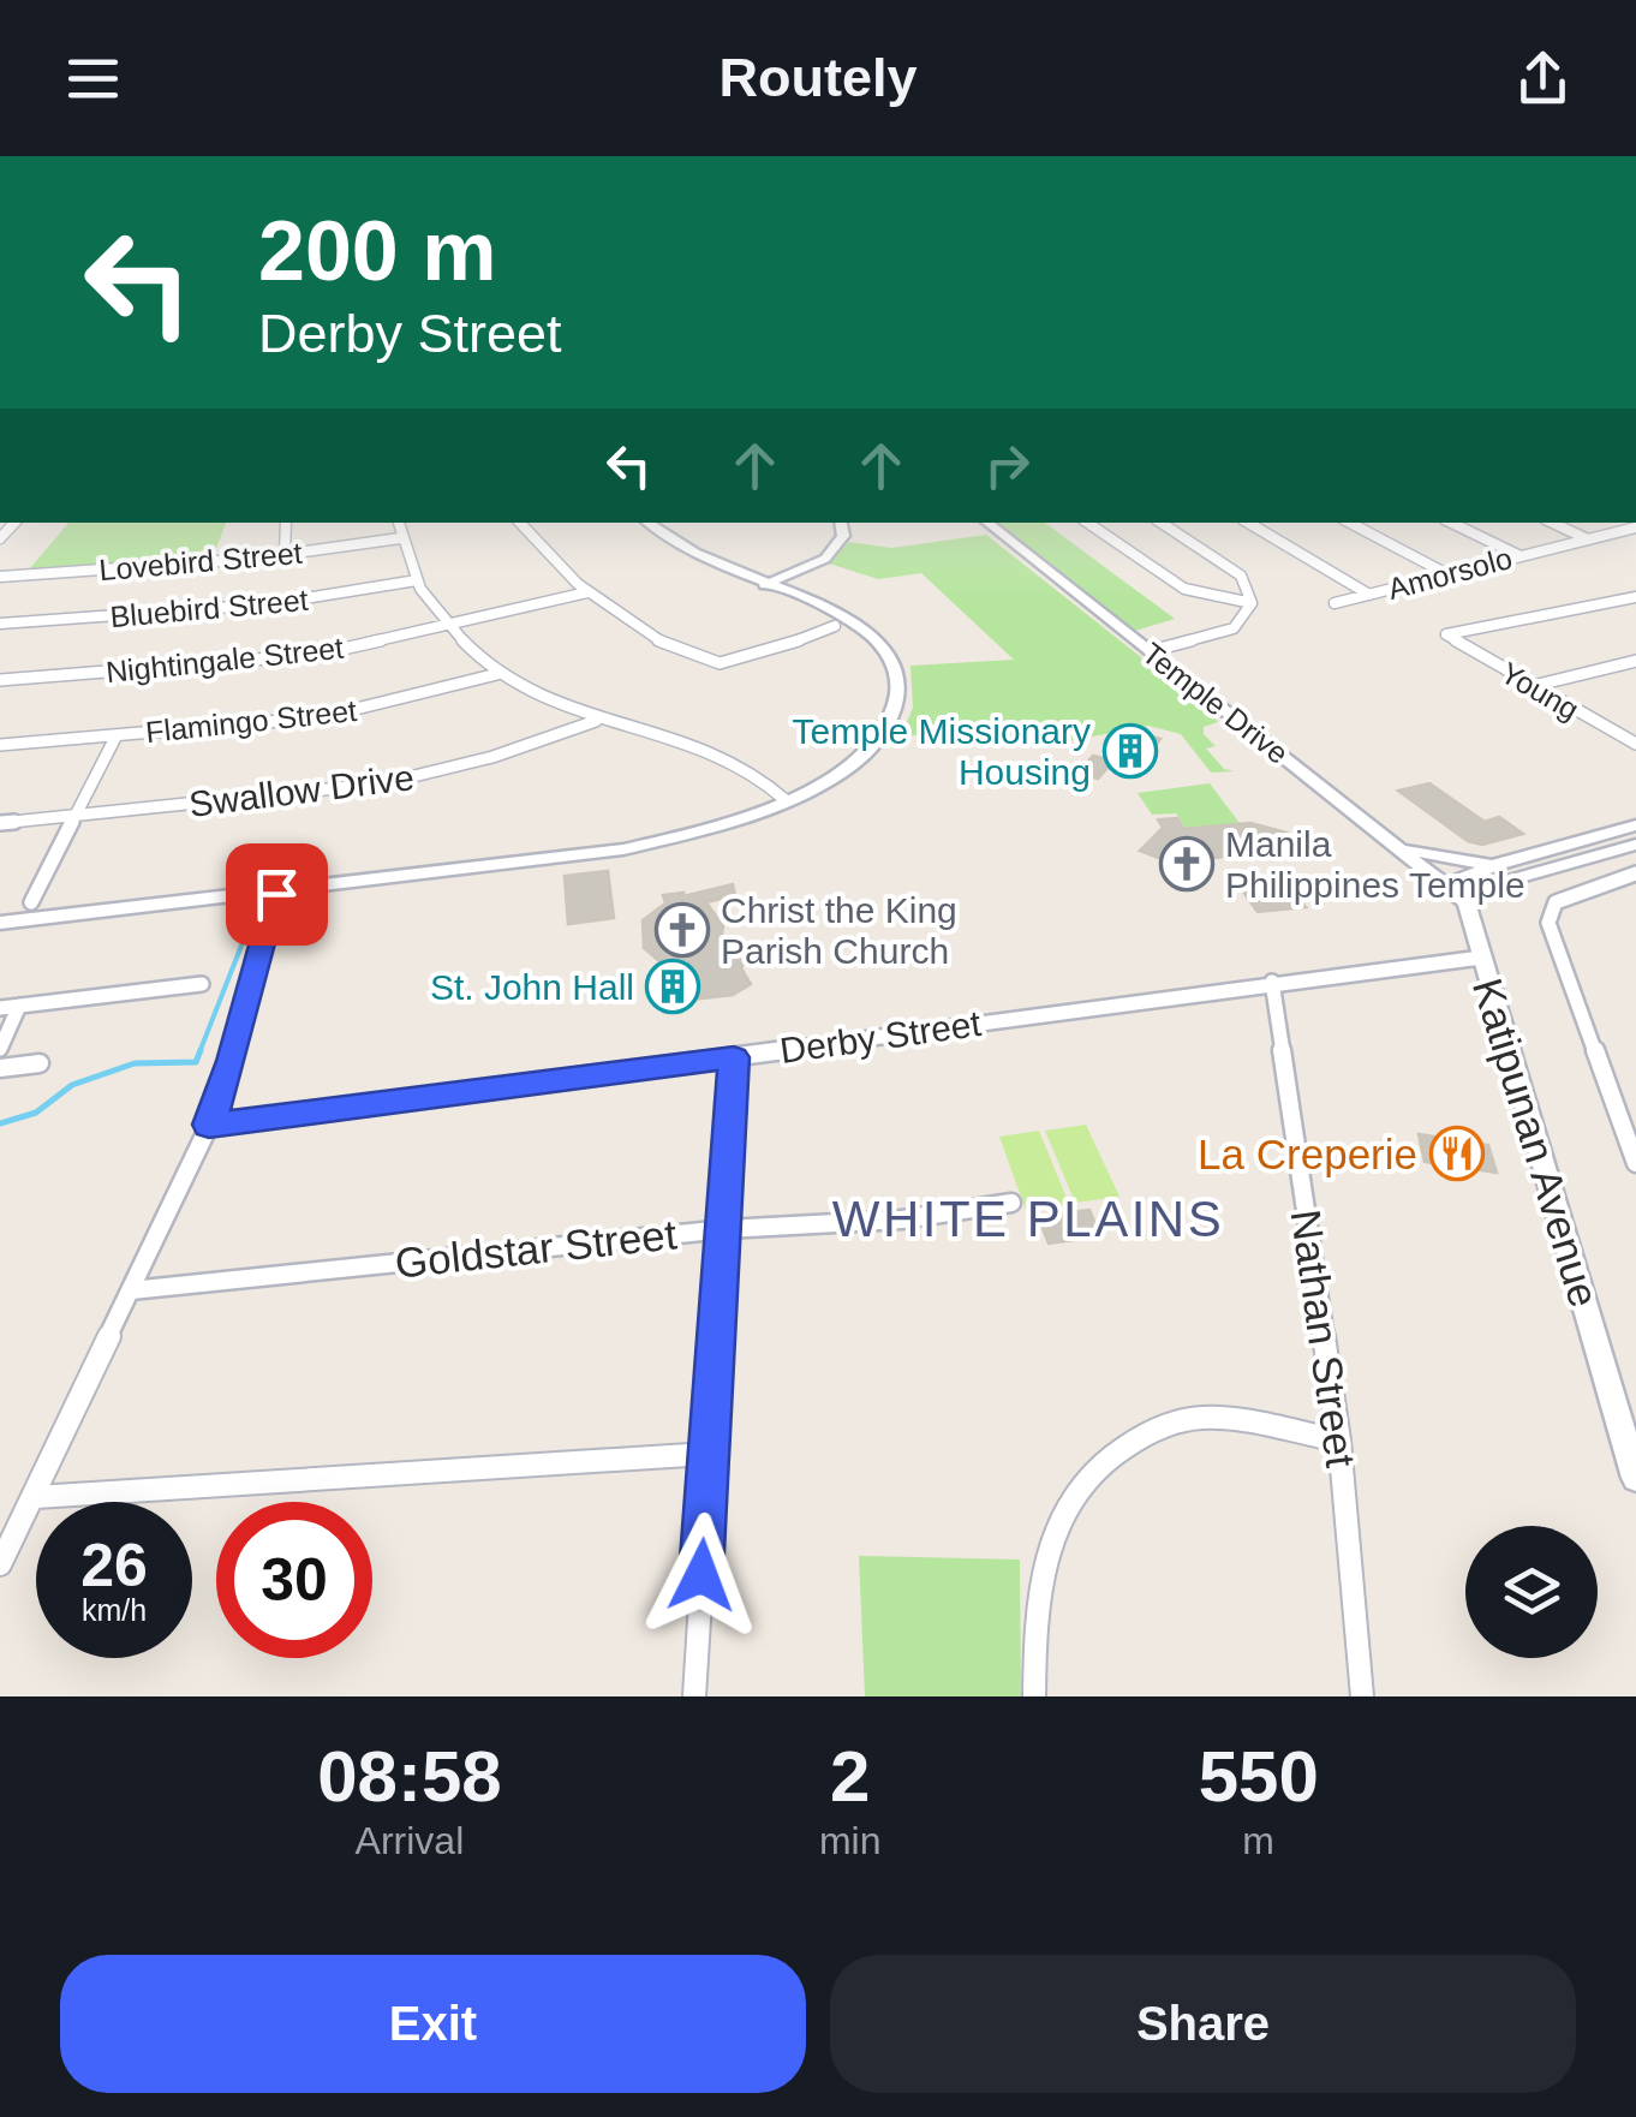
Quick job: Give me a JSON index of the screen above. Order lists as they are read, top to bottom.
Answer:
{
  "streets": {
    "street": [
      "Lovebird Street",
      "Amorsolo",
      "Bluebird Street",
      "Nightingale Street",
      "Young",
      "Temple Drive",
      "Flamingo Street",
      "Swallow Drive",
      "Derby Street",
      "Katipunan Avenue",
      "Goldstar Street",
      "Nathan Street"
    ]
  },
  "crossings": [
    ["Temple Drive", "Katipunan Avenue"],
    ["Derby Street", "Katipunan Avenue"],
    ["Derby Street", "Nathan Street"]
  ],
  "districts": ["WHITE PLAINS"],
  "places": {
    "building": ["Temple Missionary Housing", "St. John Hall"],
    "church": ["Manila Philippines Temple", "Christ the King Parish Church"],
    "restaurant": ["La Creperie"]
  },
  "page": {
    "header": "Routely",
    "turn": ["200 m", "Derby Street"],
    "speed": "26 km/h",
    "limit": "30",
    "eta": [
      "08:58",
      "Arrival",
      "2",
      "min",
      "550",
      "m"
    ],
    "buttons": ["Exit", "Share"]
  }
}
